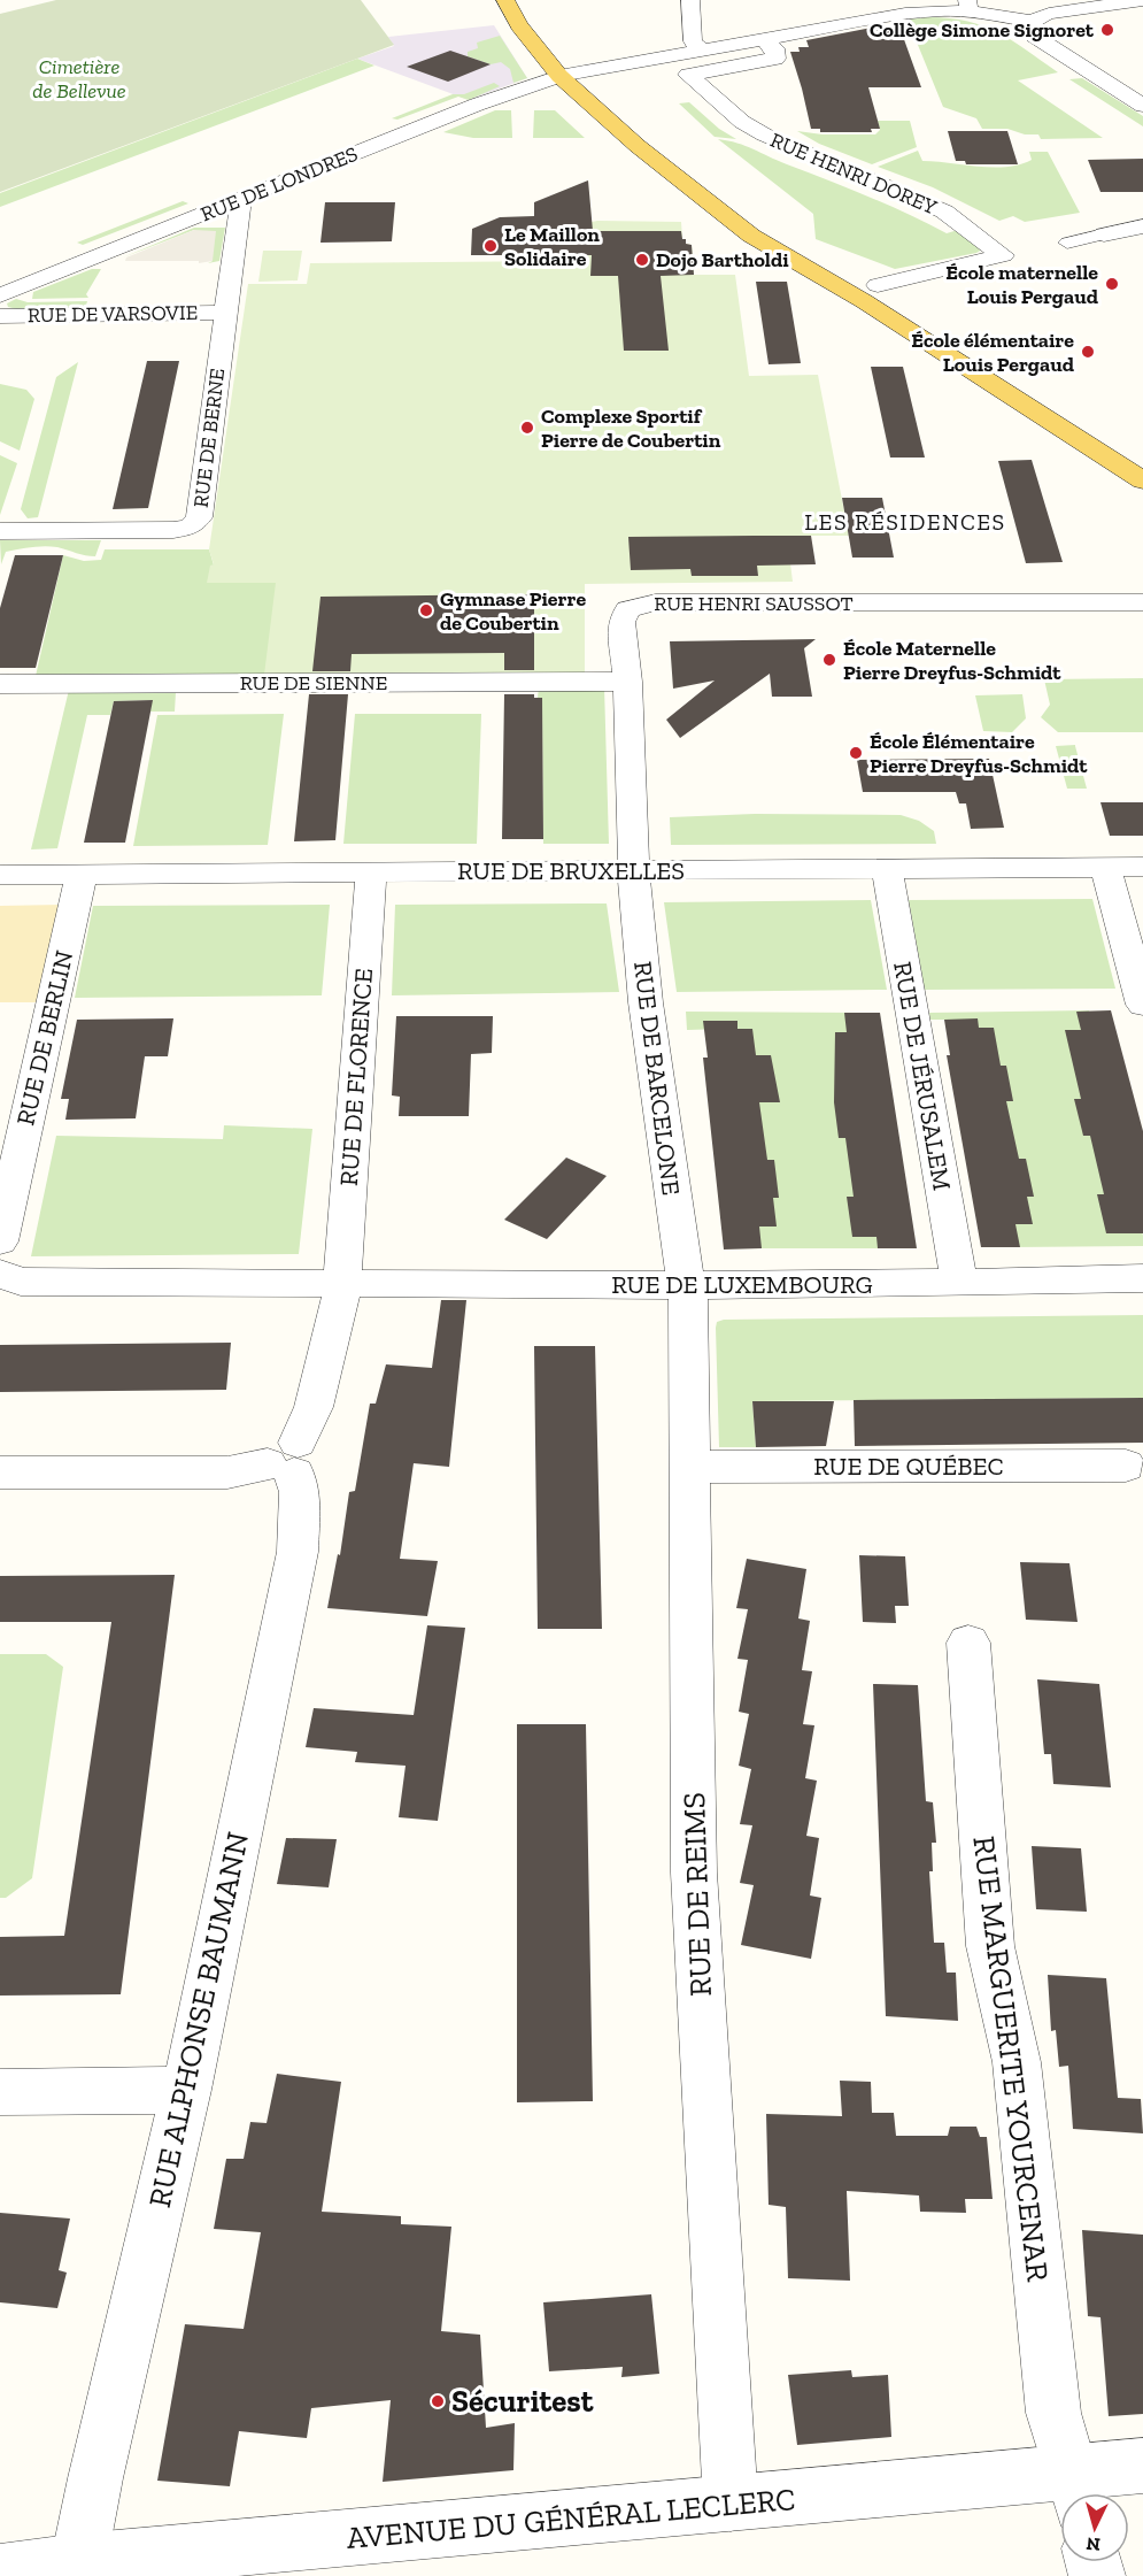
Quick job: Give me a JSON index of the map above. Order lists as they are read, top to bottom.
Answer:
{
  "streets": {
    "street": [
      "RUE HENRI DOREY",
      "RUE DE LONDRES",
      "RUE DE VARSOVIE",
      "RUE DE BERNE",
      "RUE HENRI SAUSSOT",
      "RUE DE SIENNE",
      "RUE DE BRUXELLES",
      "RUE DE BERLIN",
      "RUE DE JÉRUSALEM",
      "RUE DE FLORENCE",
      "RUE DE BARCELONE",
      "RUE DE LUXEMBOURG",
      "RUE DE QUÉBEC",
      "RUE DE REIMS",
      "RUE ALPHONSE BAUMANN",
      "RUE MARGUERITE YOURCENAR",
      "AVENUE DU GÉNÉRAL LECLERC"
    ]
  },
  "crossings": [
    ["RUE HENRI DOREY", "RUE DE LONDRES"],
    ["RUE DE LONDRES", "RUE DE BERNE"],
    ["RUE DE VARSOVIE", "RUE DE BERNE"],
    ["RUE HENRI SAUSSOT", "RUE DE SIENNE"],
    ["RUE HENRI SAUSSOT", "RUE DE BRUXELLES"],
    ["RUE HENRI SAUSSOT", "RUE DE BARCELONE"],
    ["RUE DE BRUXELLES", "RUE DE BERLIN"],
    ["RUE DE BRUXELLES", "RUE DE JÉRUSALEM"],
    ["RUE DE BRUXELLES", "RUE DE FLORENCE"],
    ["RUE DE BRUXELLES", "RUE DE BARCELONE"],
    ["RUE DE JÉRUSALEM", "RUE DE LUXEMBOURG"],
    ["RUE DE FLORENCE", "RUE DE LUXEMBOURG"],
    ["RUE DE BARCELONE", "RUE DE LUXEMBOURG"],
    ["RUE DE BARCELONE", "RUE DE REIMS"],
    ["RUE DE LUXEMBOURG", "RUE DE REIMS"],
    ["RUE DE QUÉBEC", "RUE DE REIMS"],
    ["RUE DE REIMS", "AVENUE DU GÉNÉRAL LECLERC"],
    ["RUE ALPHONSE BAUMANN", "AVENUE DU GÉNÉRAL LECLERC"],
    ["RUE MARGUERITE YOURCENAR", "AVENUE DU GÉNÉRAL LECLERC"]
  ],
  "districts": ["LES RÉSIDENCES"],
  "parks": ["Cimetière de Bellevue"],
  "places": [
    "Collège Simone Signoret",
    "Le Maillon Solidaire",
    "Dojo Bartholdi",
    "École maternelle Louis Pergaud",
    "École élémentaire Louis Pergaud",
    "Complexe Sportif Pierre de Coubertin",
    "Gymnase Pierre de Coubertin",
    "École Maternelle Pierre Dreyfus-Schmidt",
    "École Élémentaire Pierre Dreyfus-Schmidt",
    "Sécuritest"
  ],
  "north": "bottom"
}
